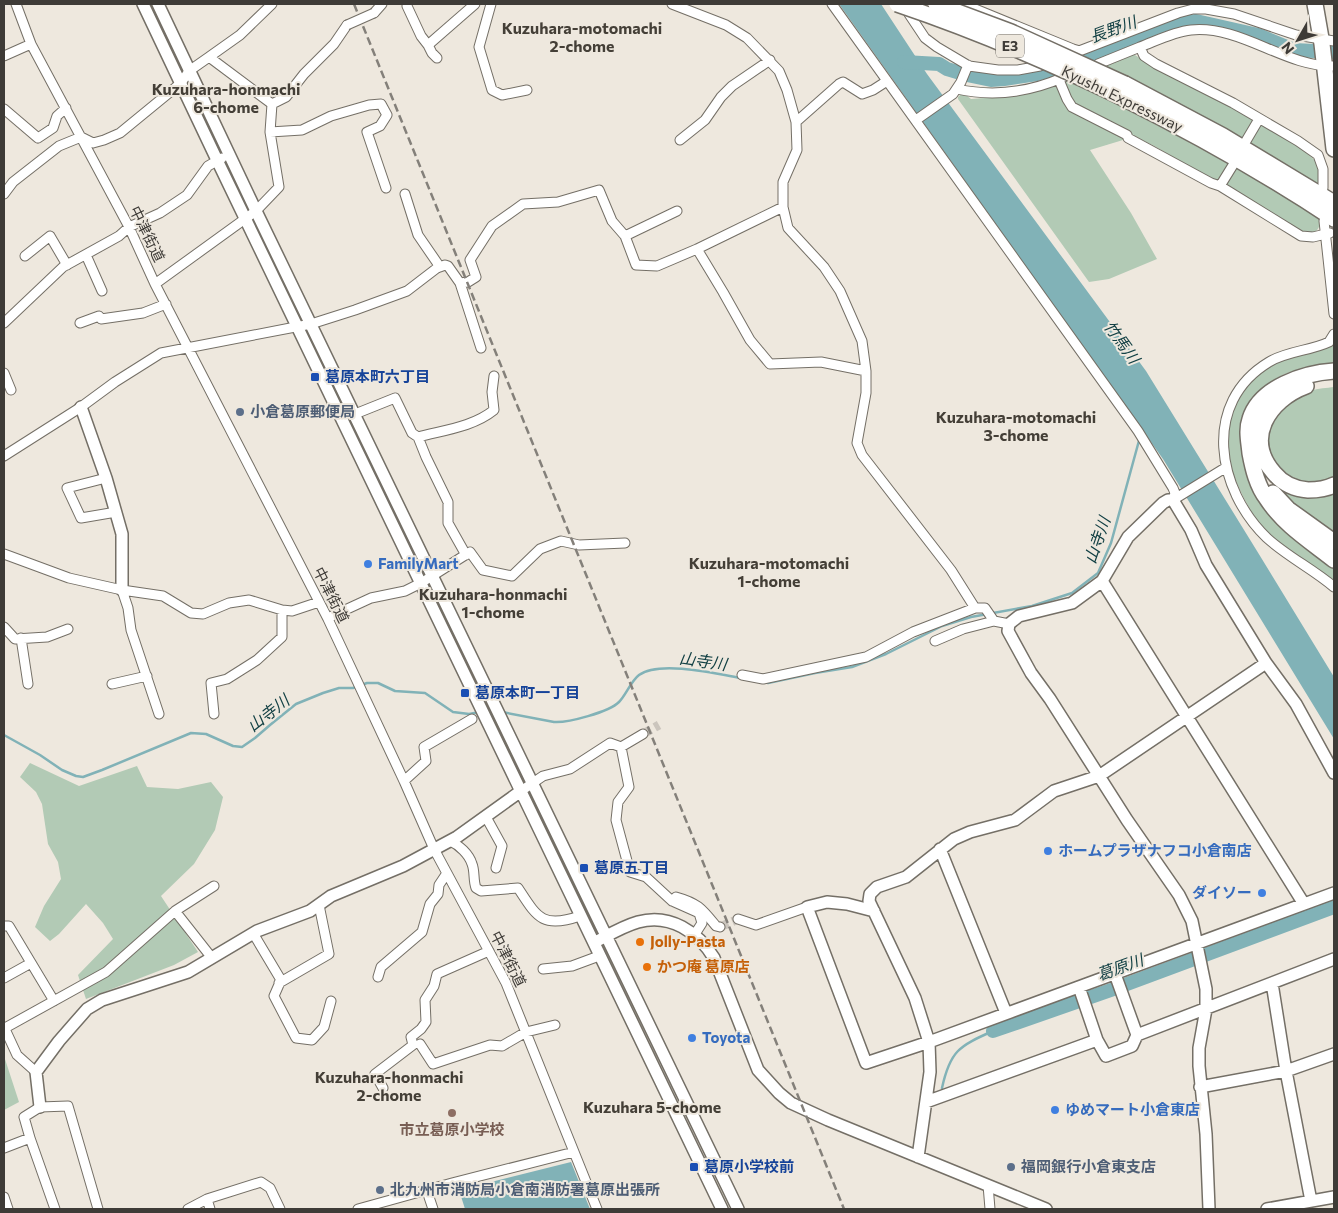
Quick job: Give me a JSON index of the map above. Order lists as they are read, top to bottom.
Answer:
{
  "streets": {
    "highway": ["E3", "Kyushu Expressway"],
    "street": ["中津街道"]
  },
  "districts": [
    "Kuzuhara-motomachi 2-chome",
    "Kuzuhara-honmachi 6-chome",
    "Kuzuhara-motomachi 3-chome",
    "Kuzuhara-motomachi 1-chome",
    "Kuzuhara-honmachi 1-chome",
    "Kuzuhara-honmachi 2-chome",
    "Kuzuhara 5-chome"
  ],
  "water": [
    "長野川",
    "竹馬川",
    "山寺川",
    "葛原川"
  ],
  "places": {
    "transit": [
      "葛原本町六丁目",
      "葛原本町一丁目",
      "葛原五丁目",
      "葛原小学校前"
    ],
    "other": [
      "小倉葛原郵便局",
      "FamilyMart",
      "ホームプラザナフコ小倉南店",
      "ダイソー",
      "Jolly-Pasta",
      "かつ庵 葛原店",
      "Toyota",
      "ゆめマート小倉東店",
      "市立葛原小学校",
      "福岡銀行小倉東支店",
      "北九州市消防局小倉南消防署葛原出張所"
    ]
  },
  "north": "bottom left"
}
